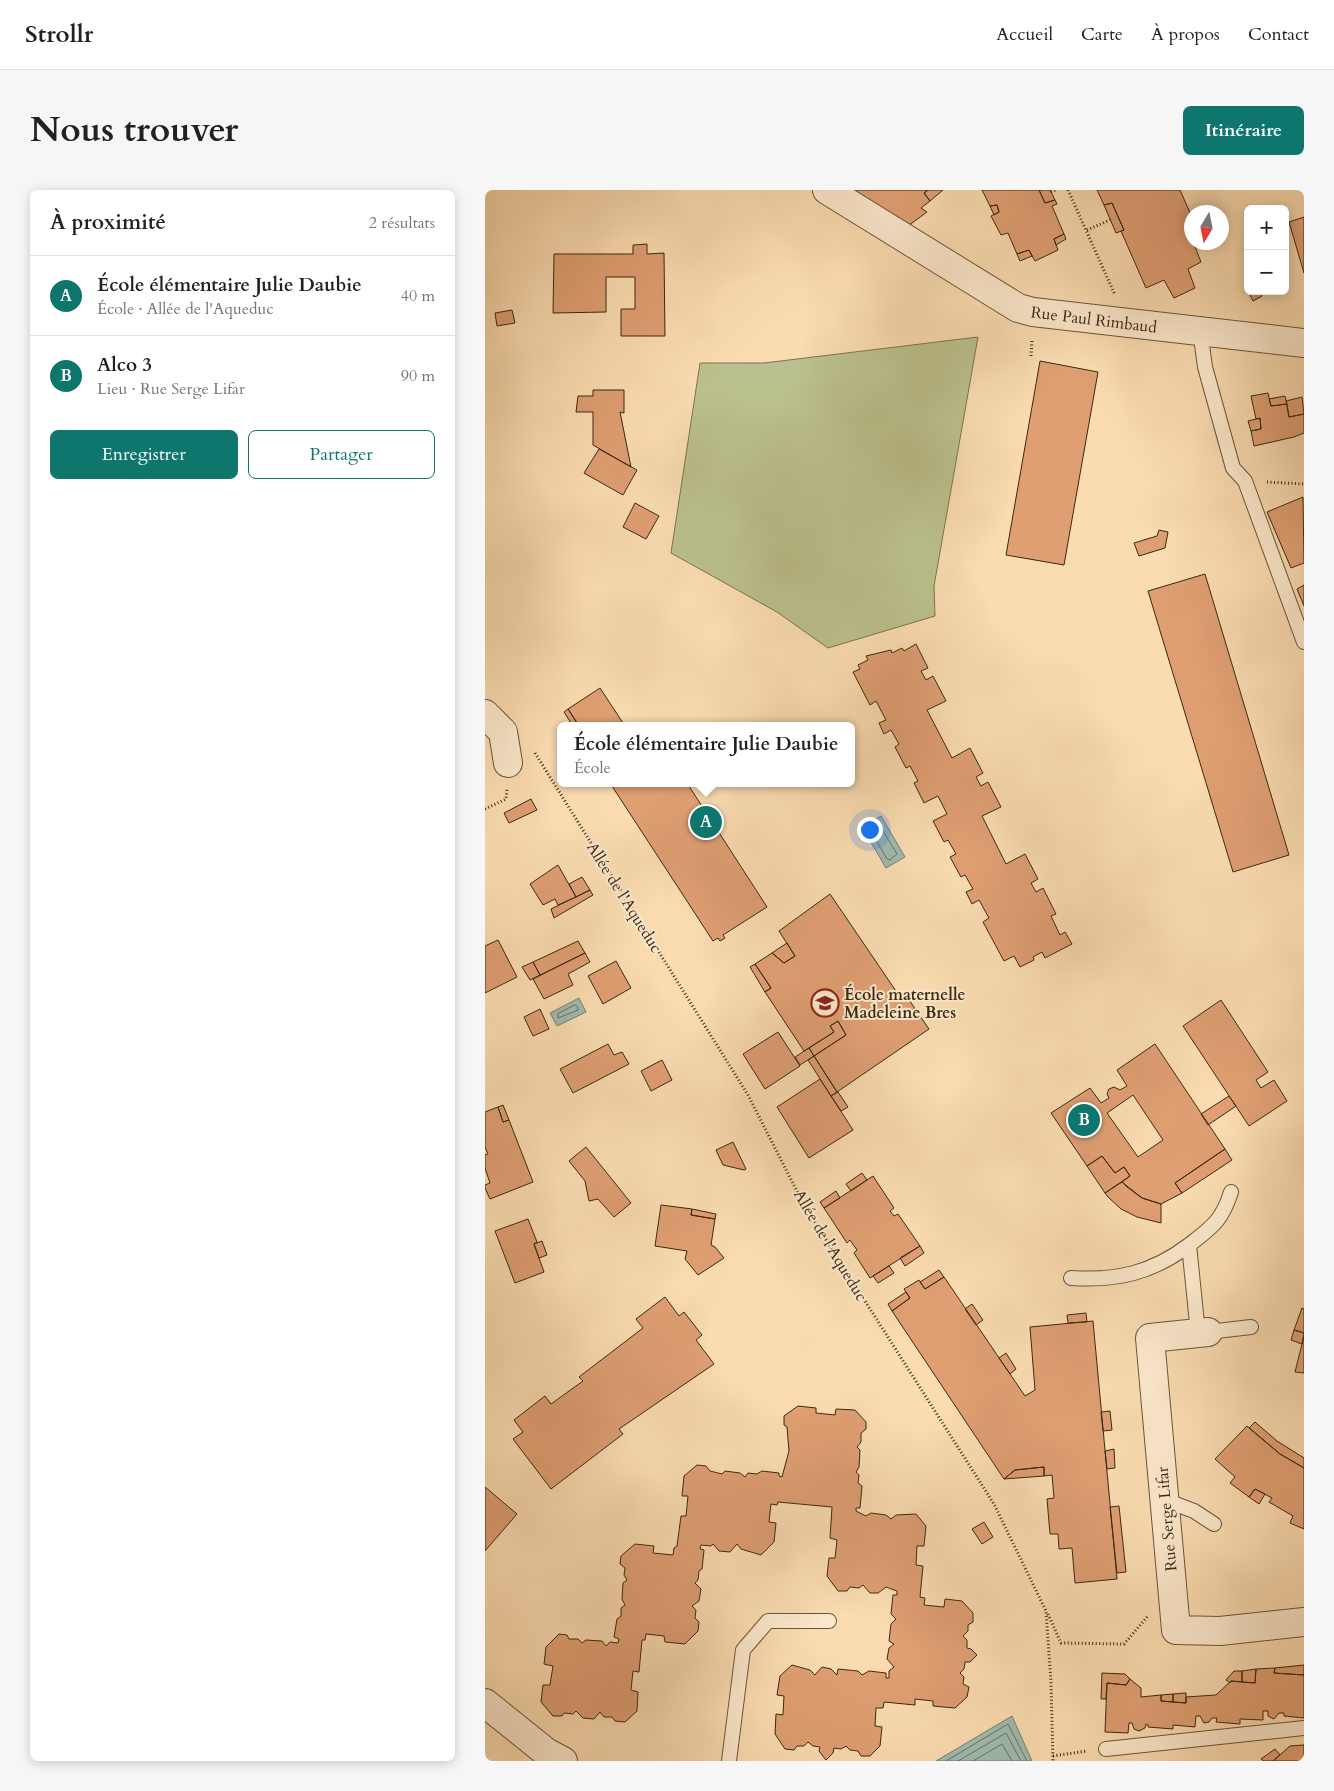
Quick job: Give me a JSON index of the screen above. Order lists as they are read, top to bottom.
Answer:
{
  "streets": {
    "street": ["Rue Paul Rimbaud", "Rue Serge Lifar"],
    "path": ["Allée de l'Aqueduc"]
  },
  "places": {
    "school or university": ["École maternelle Madeleine Bres"]
  },
  "north": "bottom",
  "page": {
    "header": "Strollr",
    "nav": [
      "Accueil",
      "Carte",
      "À propos",
      "Contact"
    ],
    "title": "Nous trouver",
    "buttons": [
      "Itinéraire",
      ["Enregistrer", "Partager"]
    ],
    "heading": ["À proximité", "2 résultats"],
    "map_buttons": ["+", "−"],
    "list": [
      {
        "mark": "A",
        "name": "École élémentaire Julie Daubie",
        "note": "École · Allée de l'Aqueduc",
        "value": "40 m"
      },
      {
        "mark": "B",
        "name": "Alco 3",
        "note": "Lieu · Rue Serge Lifar",
        "value": "90 m"
      }
    ],
    "popup": ["École élémentaire Julie Daubie", "École"],
    "pins": ["A", "B"]
  }
}
